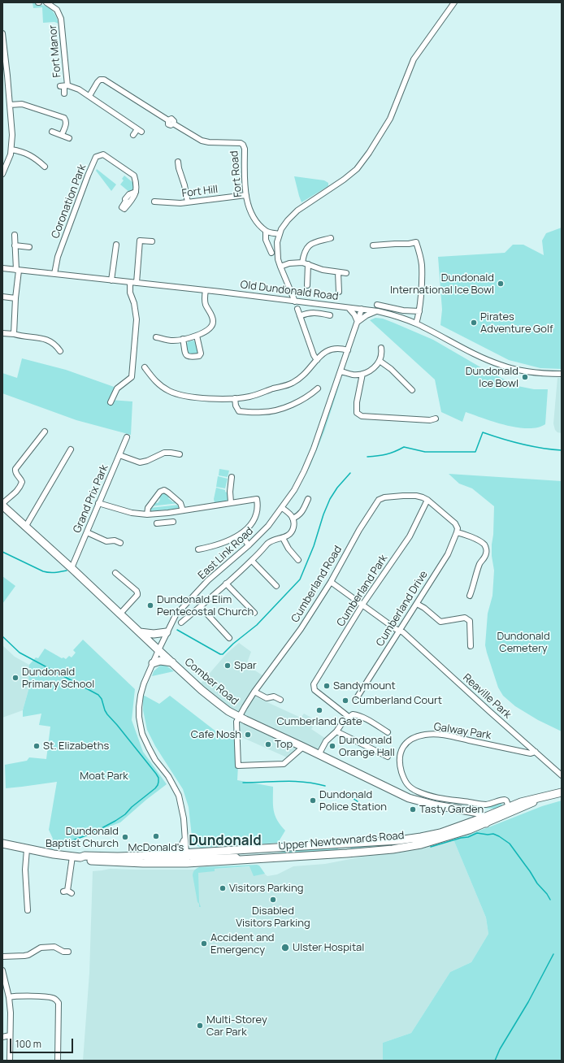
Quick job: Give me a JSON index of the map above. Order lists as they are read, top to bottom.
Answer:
{
  "streets": {
    "highway": ["Comber Road", "Upper Newtownards Road"],
    "street": [
      "Fort Manor",
      "Fort Road",
      "Fort Hill",
      "Coronation Park",
      "Old Dundonald Road",
      "Grand Prix Park",
      "East Link Road",
      "Cumberland Road",
      "Cumberland Park",
      "Cumberland Drive",
      "Reaville Park",
      "Galway Park"
    ]
  },
  "crossings": [
    ["Fort Road", "Fort Hill"],
    ["Coronation Park", "Old Dundonald Road"],
    ["Old Dundonald Road", "East Link Road"],
    ["Grand Prix Park", "Comber Road"],
    ["East Link Road", "Comber Road"],
    ["East Link Road", "Upper Newtownards Road"],
    ["Cumberland Road", "Cumberland Park"],
    ["Cumberland Road", "Comber Road"],
    ["Cumberland Road", "Reaville Park"],
    ["Cumberland Park", "Reaville Park"],
    ["Cumberland Drive", "Reaville Park"],
    ["Comber Road", "Upper Newtownards Road"],
    ["Reaville Park", "Galway Park"],
    ["Galway Park", "Upper Newtownards Road"]
  ],
  "districts": ["Dundonald"],
  "parks": ["Dundonald Cemetery", "Moat Park"],
  "places": [
    "Dundonald International Ice Bowl",
    "Pirates Adventure Golf",
    "Dundonald Ice Bowl",
    "Dundonald Elim Pentecostal Church",
    "Spar",
    "Dundonald Primary School",
    "Sandymount",
    "Cumberland Court",
    "Cumberland Gate",
    "Cafe Nosh",
    "Top",
    "St. Elizabeths",
    "Dundonald Orange Hall",
    "Dundonald Police Station",
    "Tasty Garden",
    "McDonald's",
    "Dundonald Baptist Church",
    "Visitors Parking",
    "Disabled Visitors Parking",
    "Accident and Emergency",
    "Ulster Hospital",
    "Multi-Storey Car Park"
  ],
  "scale_bar": "100 m"
}
